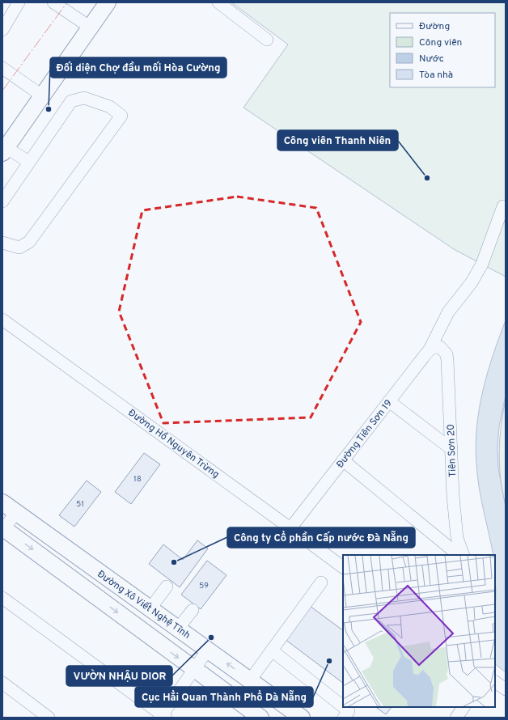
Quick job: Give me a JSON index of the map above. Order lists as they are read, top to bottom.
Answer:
{
  "streets": {
    "main road": ["Đường Xô Viết Nghệ Tĩnh"],
    "street": ["Đường Tiên Sơn 19", "Đường Hồ Nguyên Trừng", "Tiên Sơn 20"]
  },
  "crossings": [
    ["Đường Tiên Sơn 19", "Đường Hồ Nguyên Trừng"],
    ["Đường Tiên Sơn 19", "Tiên Sơn 20"]
  ],
  "places": [
    "Đối diện Chợ đầu mối Hòa Cường",
    "Công viên Thanh Niên",
    "Công ty Cổ phần Cấp nước Đà Nẵng",
    "VƯỜN NHẬU DIOR",
    "Cục Hẳi Quan Thành Phổ Dà Nẵng"
  ],
  "house_numbers": ["18", "51", "59"],
  "legend": [
    "Đường",
    "Công viên",
    "Nước",
    "Tòa nhà"
  ]
}
